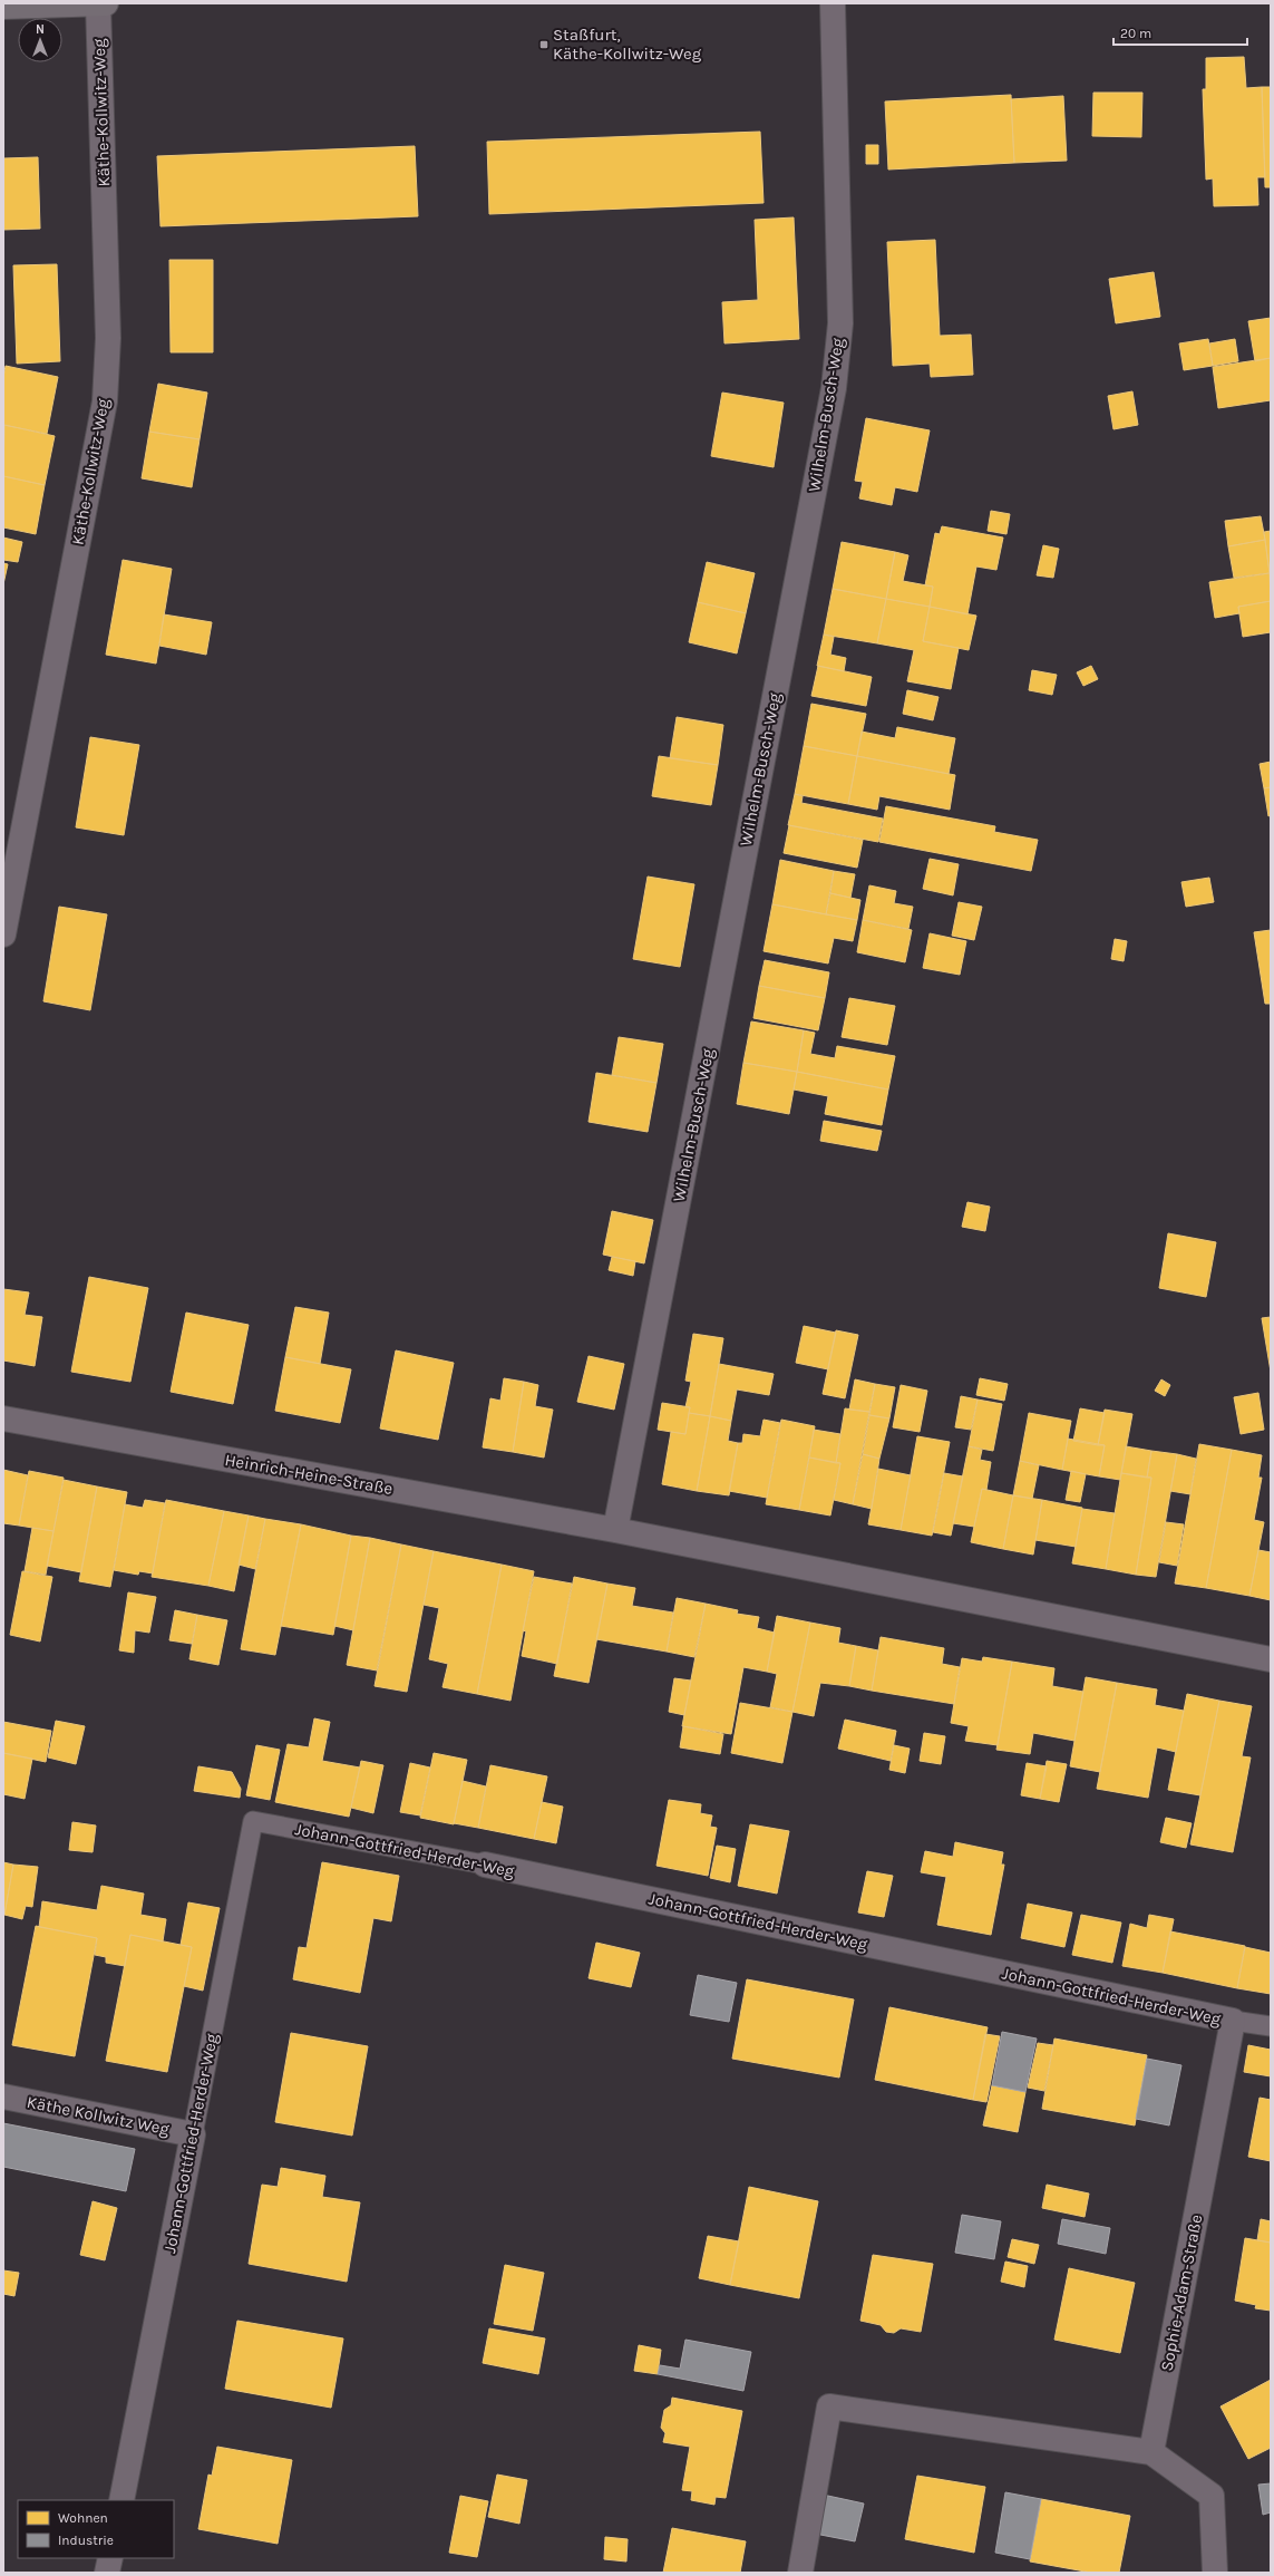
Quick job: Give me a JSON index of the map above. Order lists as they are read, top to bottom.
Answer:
{
  "streets": {
    "street": [
      "Käthe-Kollwitz-Weg",
      "Wilhelm-Busch-Weg",
      "Heinrich-Heine-Straße",
      "Johann-Gottfried-Herder-Weg",
      "Käthe Kollwitz Weg",
      "Sophie-Adam-Straße"
    ]
  },
  "crossings": [
    ["Wilhelm-Busch-Weg", "Heinrich-Heine-Straße"],
    ["Johann-Gottfried-Herder-Weg", "Käthe Kollwitz Weg"],
    ["Johann-Gottfried-Herder-Weg", "Sophie-Adam-Straße"]
  ],
  "places": {
    "transit": ["Staßfurt, Käthe-Kollwitz-Weg"]
  },
  "legend": ["Wohnen", "Industrie"],
  "scale_bar": "20 m",
  "north": "top"
}
